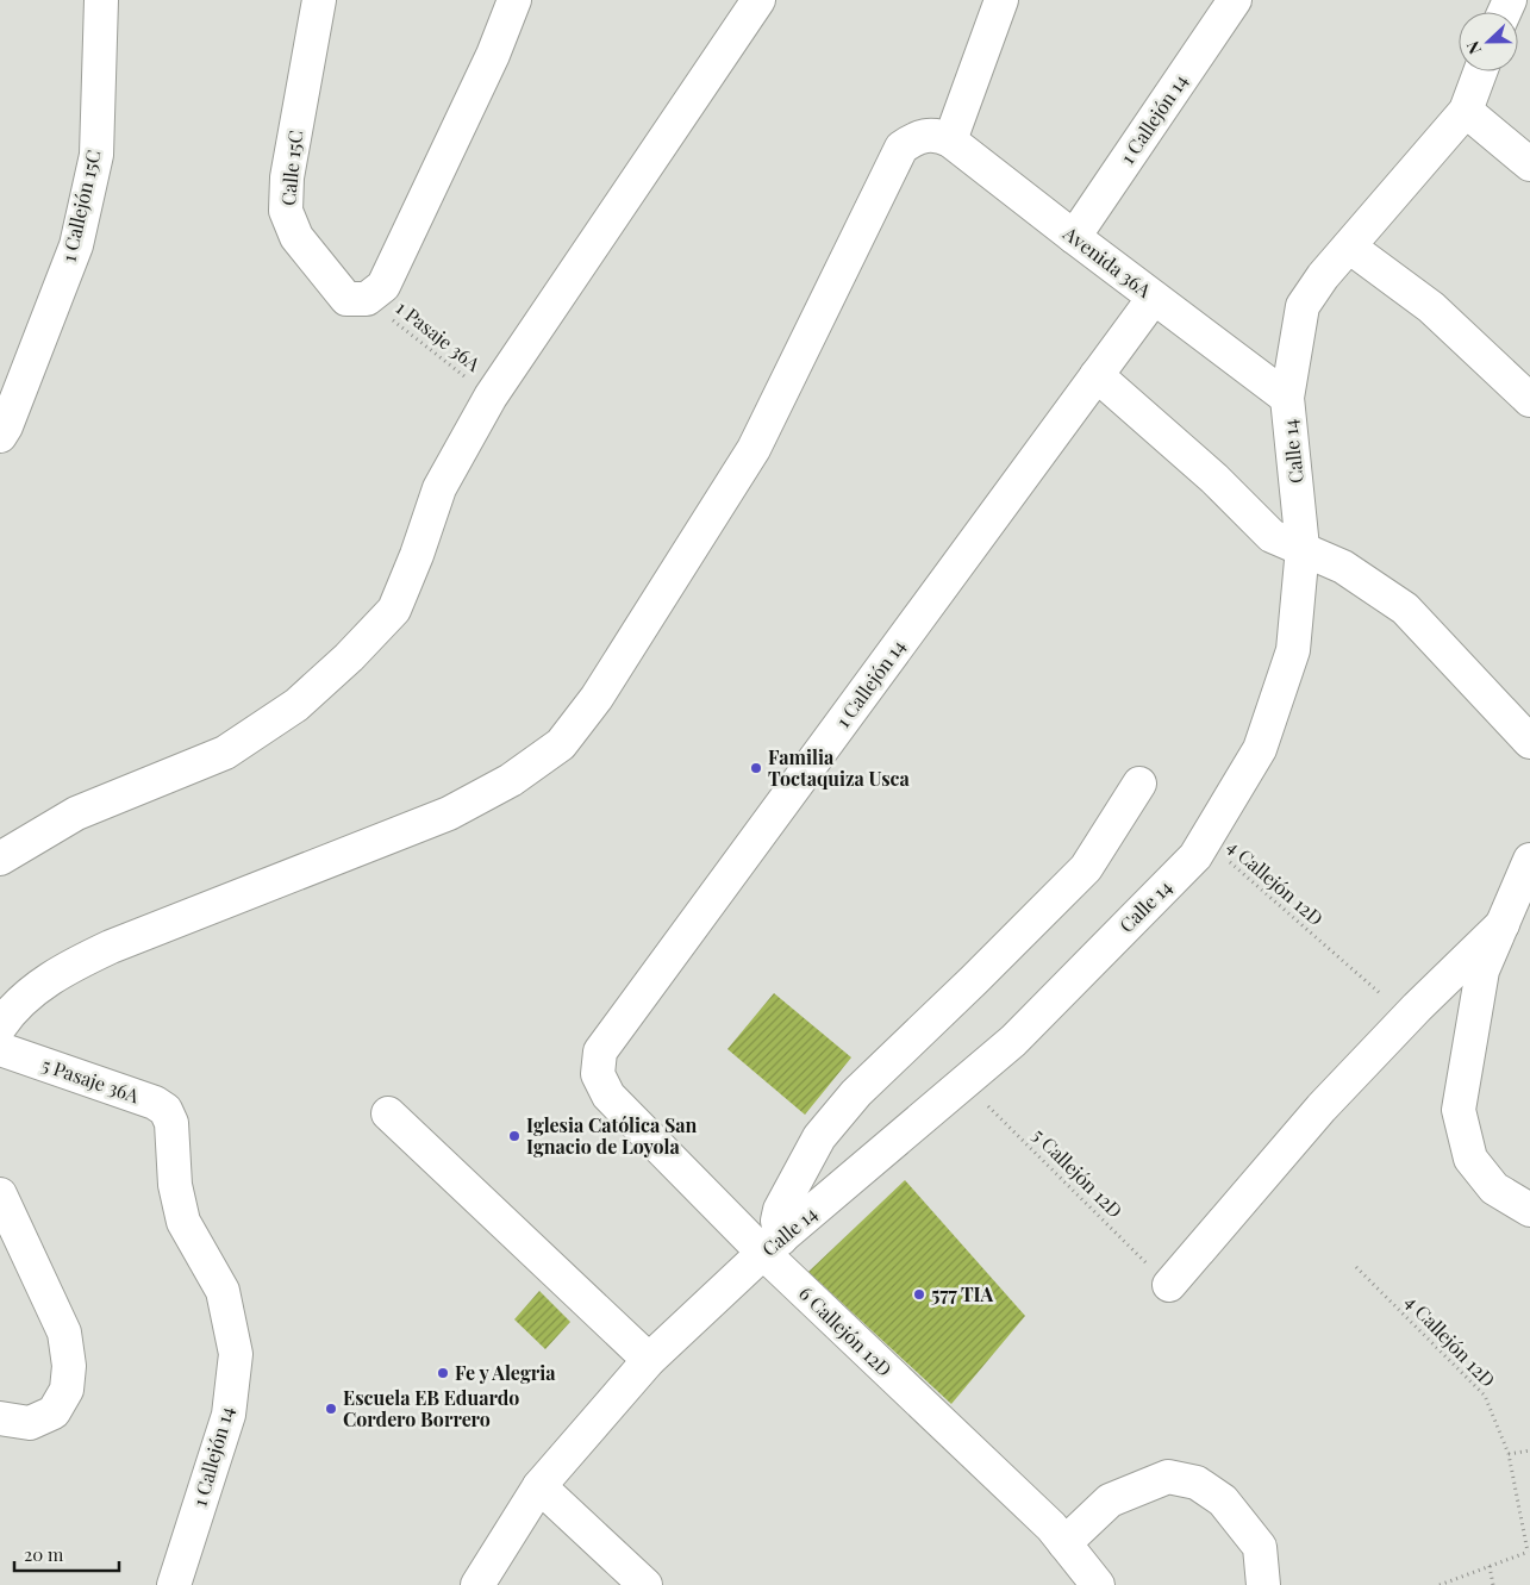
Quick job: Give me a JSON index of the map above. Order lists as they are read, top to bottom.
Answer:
{
  "streets": {
    "street": [
      "1 Callejón 14",
      "Calle 15C",
      "1 Callejón 15C",
      "Avenida 36A",
      "Calle 14",
      "5 Pasaje 36A",
      "6 Callejón 12D"
    ],
    "path": ["1 Pasaje 36A", "4 Callejón 12D", "5 Callejón 12D"]
  },
  "crossings": [
    ["1 Callejón 14", "Avenida 36A"],
    ["1 Callejón 14", "5 Pasaje 36A"],
    ["1 Callejón 14", "6 Callejón 12D"],
    ["Calle 15C", "1 Pasaje 36A"],
    ["Avenida 36A", "Calle 14"],
    ["Calle 14", "4 Callejón 12D"],
    ["Calle 14", "5 Callejón 12D"],
    ["Calle 14", "6 Callejón 12D"]
  ],
  "places": [
    "Familia Toctaquiza Usca",
    "Iglesia Católica San Ignacio de Loyola",
    "577 TIA",
    "Fe y Alegria",
    "Escuela EB Eduardo Cordero Borrero"
  ],
  "scale_bar": "20 m",
  "north": "left"
}
